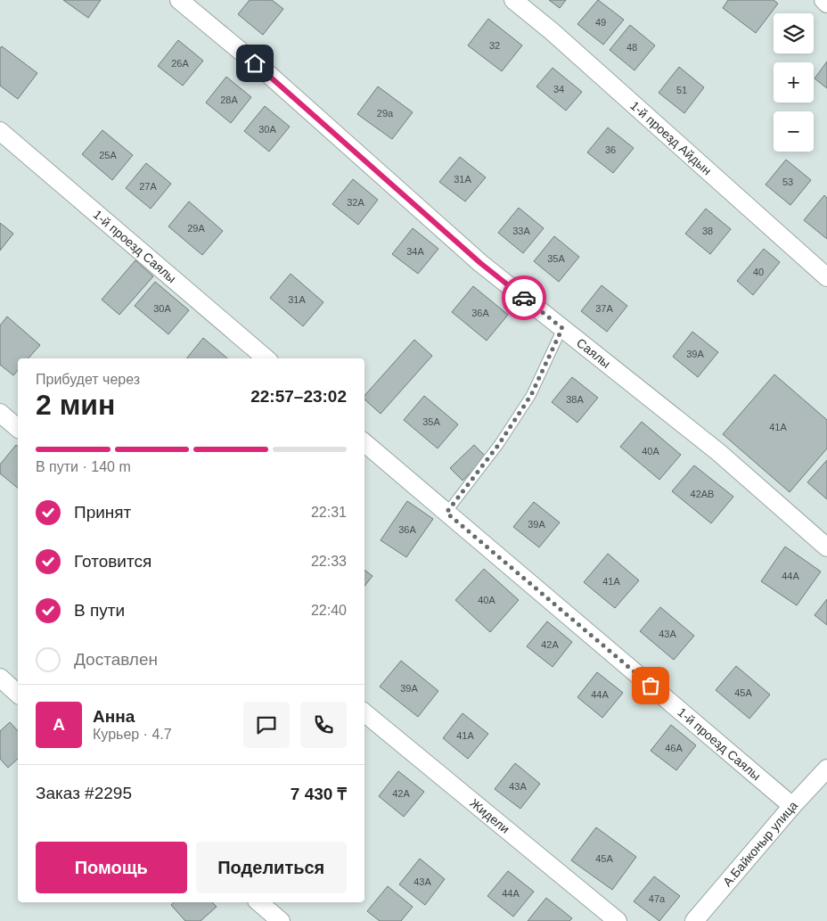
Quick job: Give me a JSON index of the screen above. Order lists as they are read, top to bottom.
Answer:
{
  "streets": {
    "street": [
      "1-й проезд Айдын",
      "1-й проезд Саялы",
      "Саялы",
      "Жидели",
      "А.Байконыр улица"
    ]
  },
  "crossings": [
    ["1-й проезд Саялы", "А.Байконыр улица"]
  ],
  "house_numbers": [
    "49",
    "32",
    "48",
    "26А",
    "34",
    "51",
    "28А",
    "29а",
    "30А",
    "36",
    "25А",
    "31А",
    "53",
    "27А",
    "32А",
    "29А",
    "33А",
    "38",
    "34А",
    "35А",
    "40",
    "31А",
    "30А",
    "37А",
    "36А",
    "39А",
    "38А",
    "35А",
    "41А",
    "40А",
    "42АВ",
    "39А",
    "36А",
    "44А",
    "41А",
    "40А",
    "43А",
    "42А",
    "39А",
    "45А",
    "44А",
    "41А",
    "46А",
    "43А",
    "42А",
    "45А",
    "43А",
    "44А",
    "47а"
  ],
  "page": {
    "map_buttons": ["+", "−"],
    "heading": ["2 мин", "Прибудет через", "22:57–23:02"],
    "panel": [
      "Анна",
      "Курьер · 4.7",
      "Заказ #2295",
      "7 430 ₸"
    ],
    "bar": "В пути · 140 m",
    "list": [
      ["Принят", "22:31"],
      ["Готовится", "22:33"],
      ["В пути", "22:40"],
      "Доставлен"
    ],
    "round": "А",
    "buttons": ["Помощь", "Поделиться"]
  }
}
